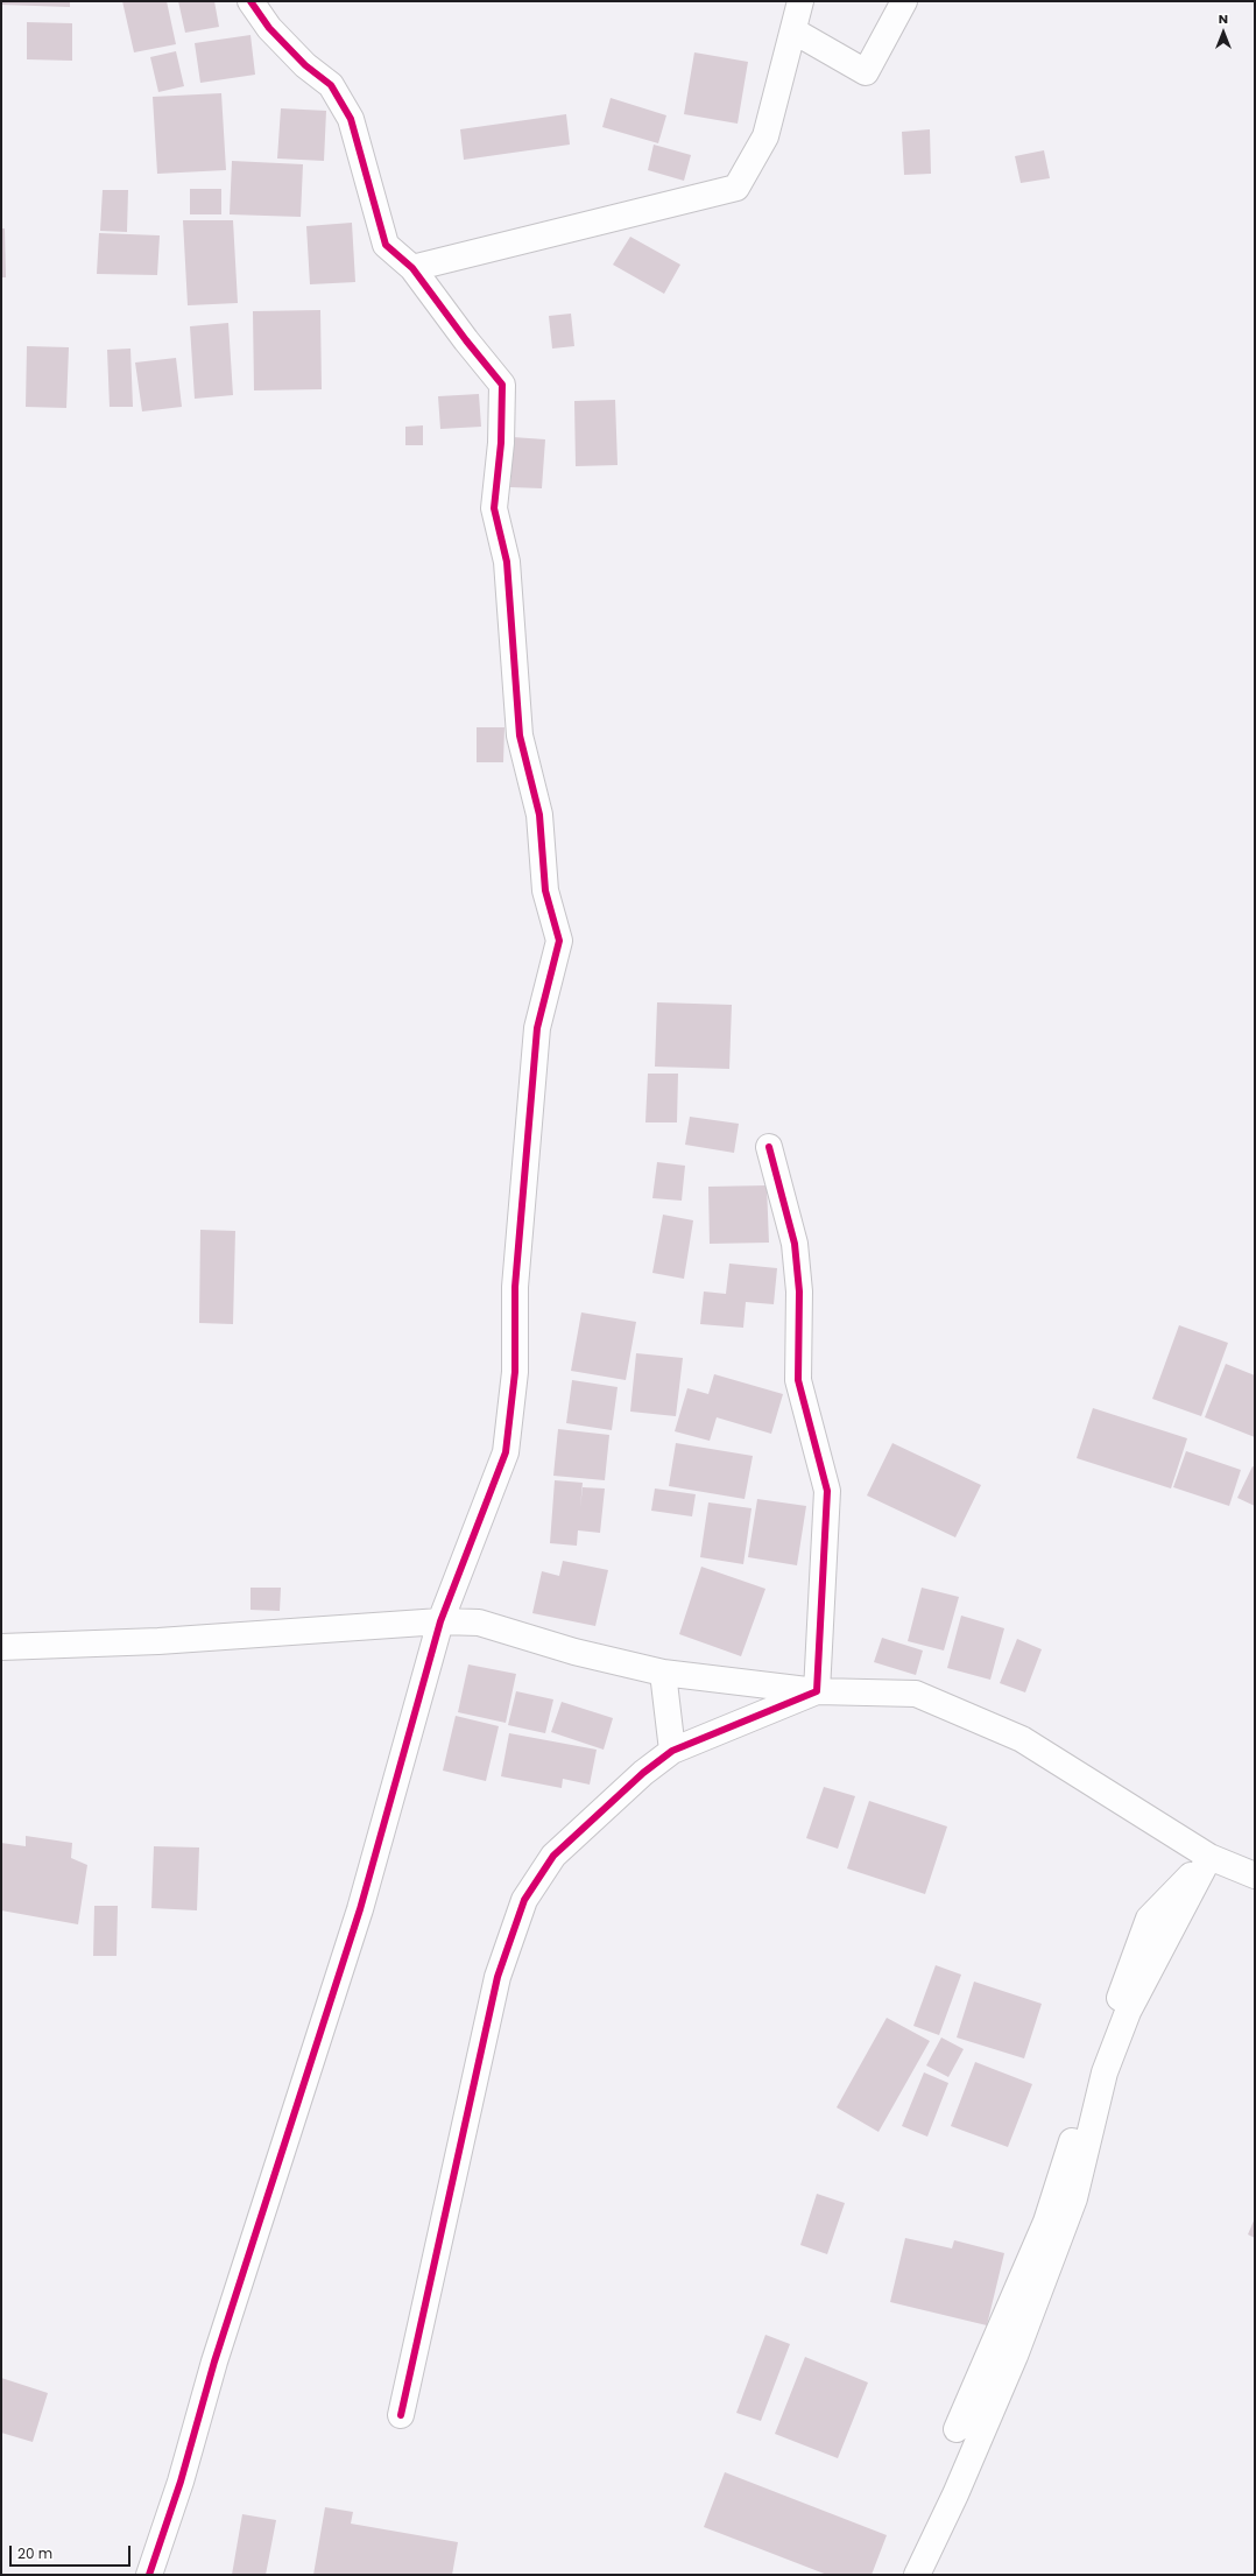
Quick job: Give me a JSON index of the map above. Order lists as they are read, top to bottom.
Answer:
{
  "scale_bar": "20 m",
  "north": "top"
}
